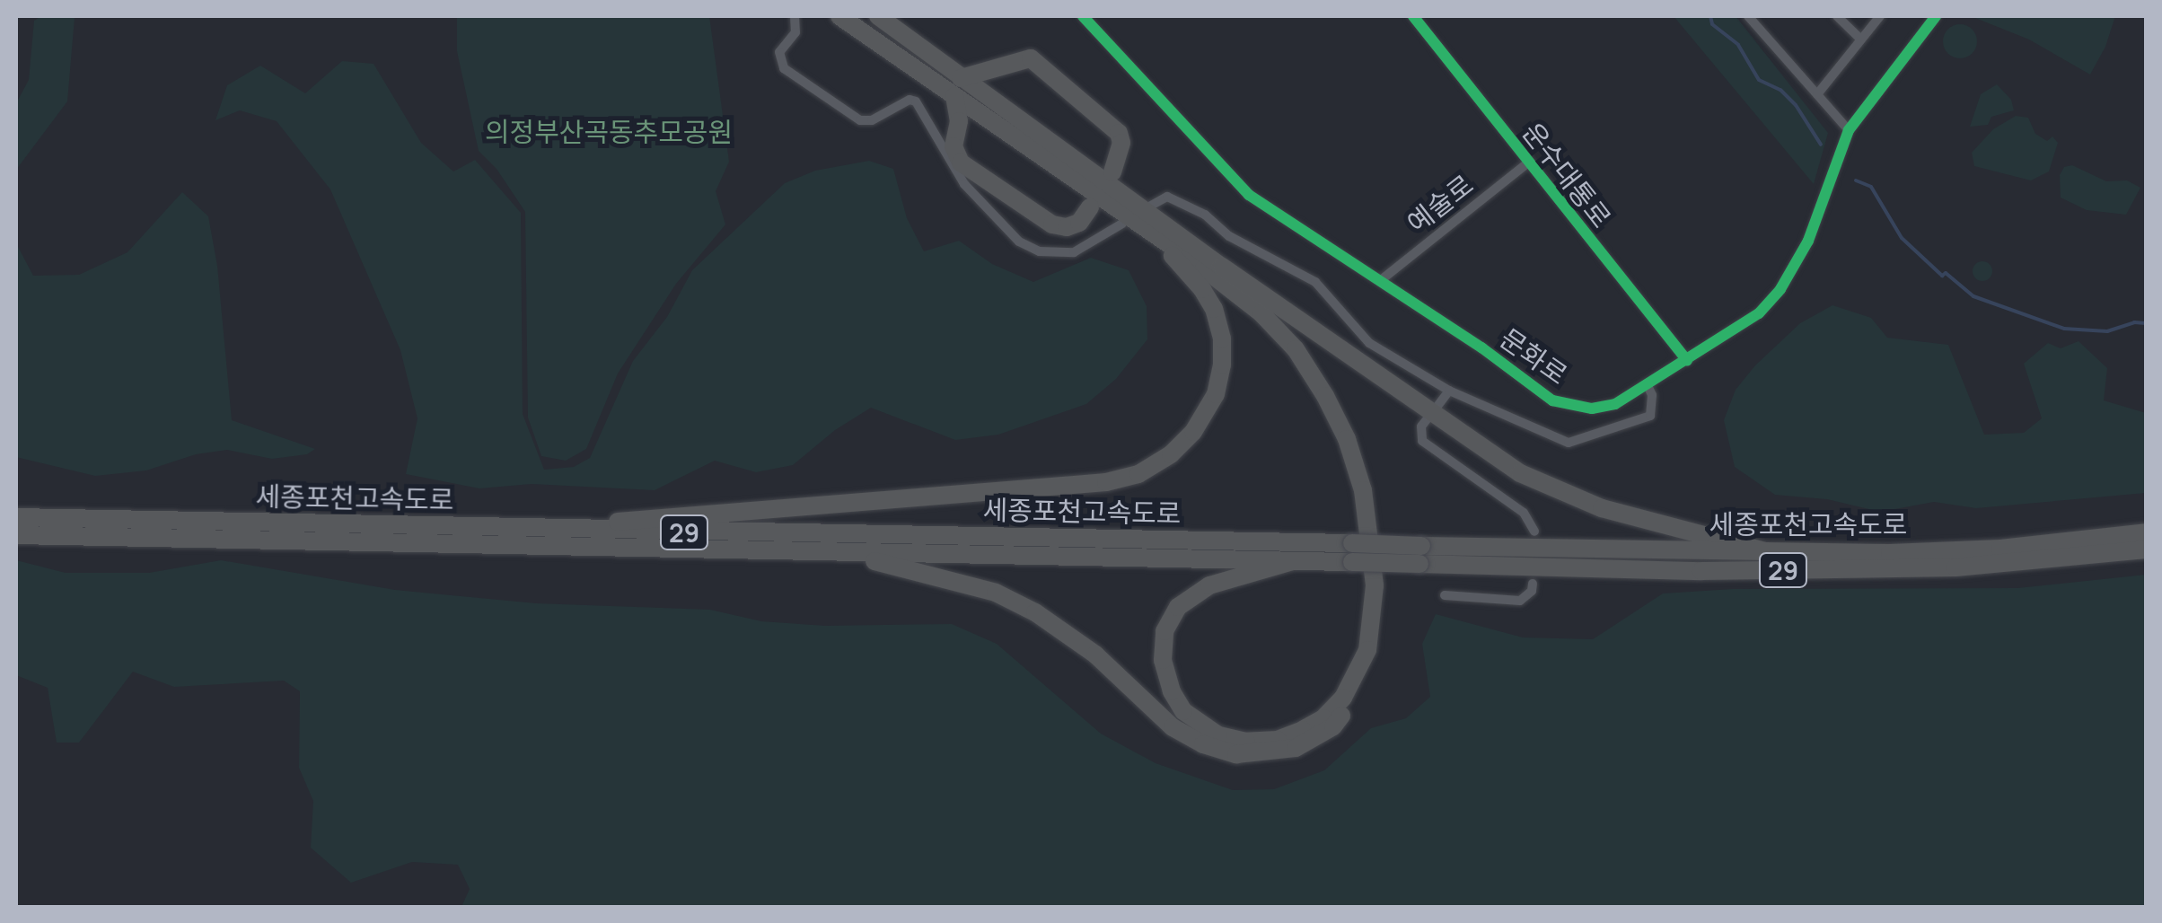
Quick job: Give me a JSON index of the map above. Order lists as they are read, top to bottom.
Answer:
{
  "streets": {
    "highway": ["세종포천고속도로", "29"],
    "street": ["운수대통로", "예술로", "문화로"]
  },
  "crossings": [
    ["운수대통로", "예술로"],
    ["운수대통로", "문화로"],
    ["예술로", "문화로"]
  ],
  "parks": ["의정부산곡동추모공원"]
}
